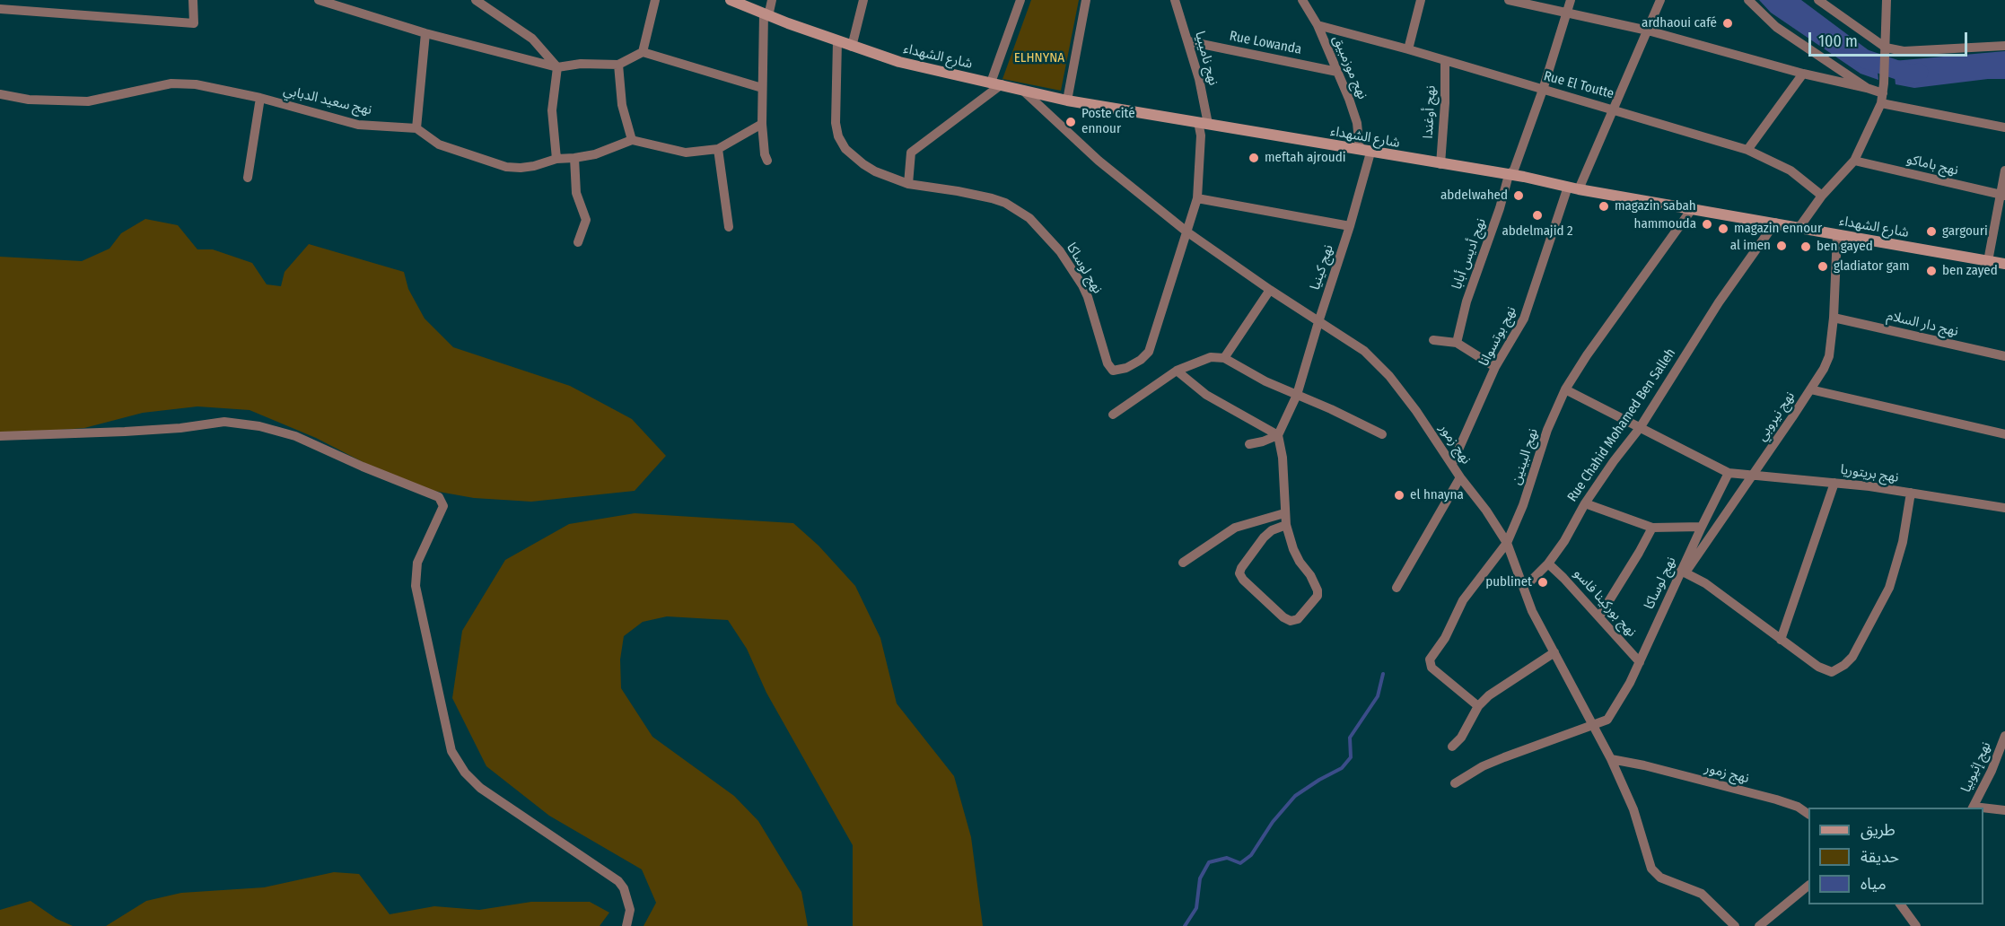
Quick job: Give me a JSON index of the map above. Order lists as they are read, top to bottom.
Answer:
{
  "streets": {
    "main road": ["شارع الشهداء"],
    "street": [
      "Rue Lowanda",
      "نهج ناميبيا",
      "نهج موزمبيق",
      "Rue El Toutte",
      "نهج سعيد الدبابي",
      "نهج أوغندا",
      "نهج باماكو",
      "نهج أديس أبابا",
      "نهج كينيا",
      "نهج لوساكا",
      "نهج دار السلام",
      "نهج بوتسوانا",
      "نهج نيروبي",
      "Rue Chahid Mohamed Ben Salleh",
      "نهج زمور",
      "نهج البينين",
      "نهج بريتوريا",
      "نهج بوركينا فاسو",
      "نهج إثيوبيا"
    ]
  },
  "crossings": [
    ["Rue Lowanda", "نهج ناميبيا"],
    ["Rue Lowanda", "نهج موزمبيق"],
    ["شارع الشهداء", "نهج ناميبيا"],
    ["شارع الشهداء", "نهج موزمبيق"],
    ["شارع الشهداء", "نهج أوغندا"],
    ["شارع الشهداء", "نهج أديس أبابا"],
    ["شارع الشهداء", "نهج كينيا"],
    ["شارع الشهداء", "نهج لوساكا"],
    ["شارع الشهداء", "نهج بوتسوانا"],
    ["شارع الشهداء", "نهج نيروبي"],
    ["شارع الشهداء", "Rue Chahid Mohamed Ben Salleh"],
    ["شارع الشهداء", "نهج زمور"],
    ["شارع الشهداء", "نهج البينين"],
    ["نهج ناميبيا", "نهج لوساكا"],
    ["نهج موزمبيق", "Rue El Toutte"],
    ["نهج موزمبيق", "نهج كينيا"],
    ["Rue El Toutte", "نهج أوغندا"],
    ["Rue El Toutte", "نهج أديس أبابا"],
    ["Rue El Toutte", "نهج بوتسوانا"],
    ["نهج كينيا", "نهج زمور"],
    ["نهج لوساكا", "نهج نيروبي"],
    ["نهج لوساكا", "نهج زمور"],
    ["نهج لوساكا", "نهج بريتوريا"],
    ["نهج لوساكا", "نهج بوركينا فاسو"],
    ["نهج دار السلام", "نهج نيروبي"],
    ["نهج بوتسوانا", "نهج زمور"],
    ["نهج نيروبي", "نهج بريتوريا"],
    ["Rue Chahid Mohamed Ben Salleh", "نهج زمور"],
    ["Rue Chahid Mohamed Ben Salleh", "نهج بوركينا فاسو"],
    ["نهج زمور", "نهج البينين"]
  ],
  "parks": ["ELHNYNA"],
  "places": [
    "ardhaoui café",
    "Poste cité ennour",
    "meftah ajroudi",
    "abdelwahed",
    "magazin sabah",
    "abdelmajid 2",
    "hammouda",
    "magazin ennour",
    "gargouri",
    "al imen",
    "ben gayed",
    "gladiator gam",
    "ben zayed",
    "el hnayna",
    "publinet"
  ],
  "legend": ["طريق", "حديقة", "مياه"],
  "scale_bar": "100 m"
}
